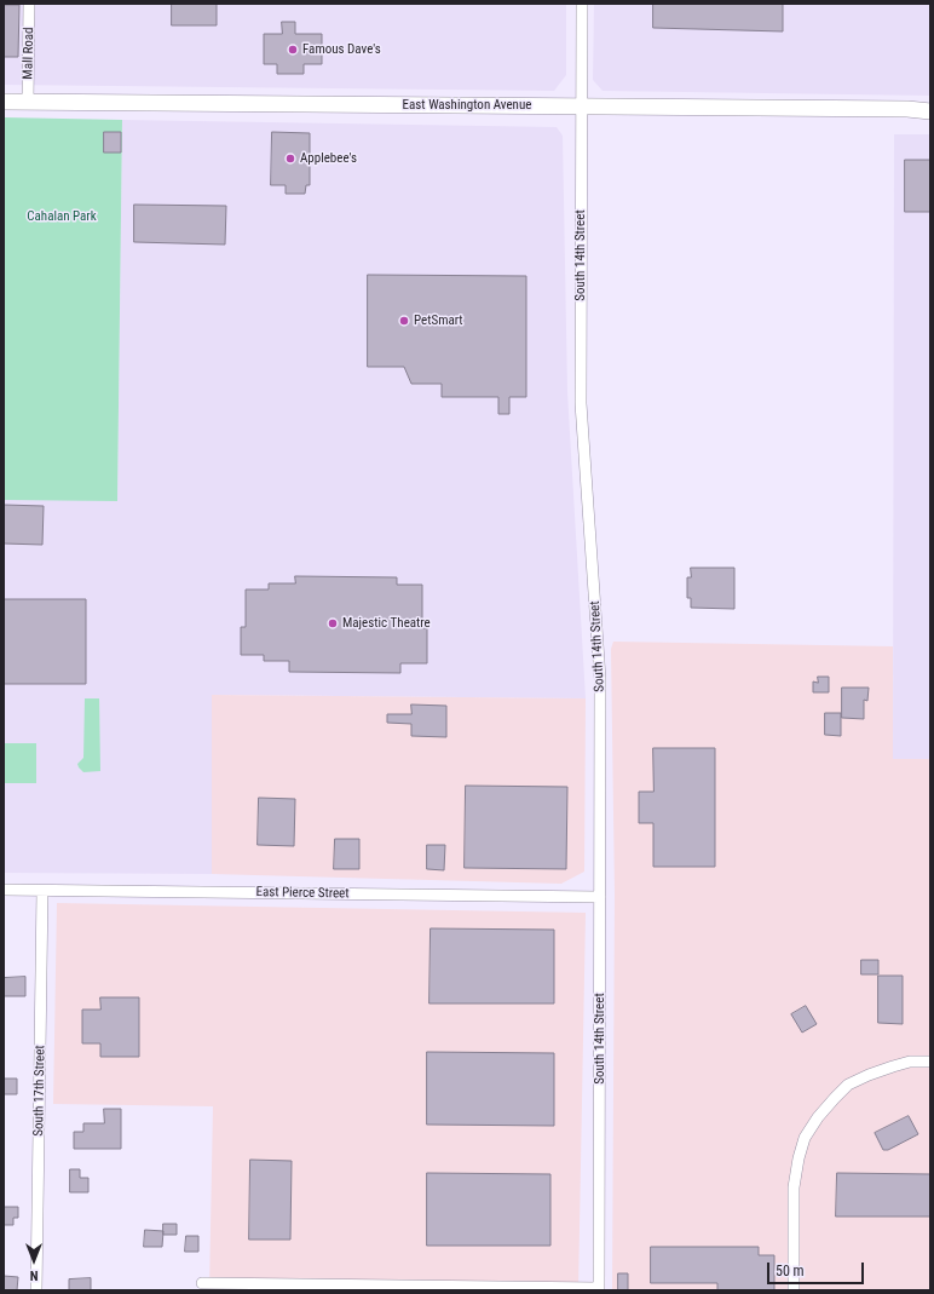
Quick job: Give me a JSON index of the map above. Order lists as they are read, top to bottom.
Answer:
{
  "streets": {
    "street": [
      "Mall Road",
      "East Washington Avenue",
      "South 14th Street",
      "East Pierce Street",
      "South 17th Street"
    ]
  },
  "crossings": [
    ["Mall Road", "East Washington Avenue"],
    ["East Washington Avenue", "South 14th Street"],
    ["South 14th Street", "East Pierce Street"],
    ["East Pierce Street", "South 17th Street"]
  ],
  "parks": ["Cahalan Park"],
  "places": [
    "Famous Dave's",
    "Applebee's",
    "PetSmart",
    "Majestic Theatre"
  ],
  "scale_bar": "50 m",
  "north": "bottom"
}
